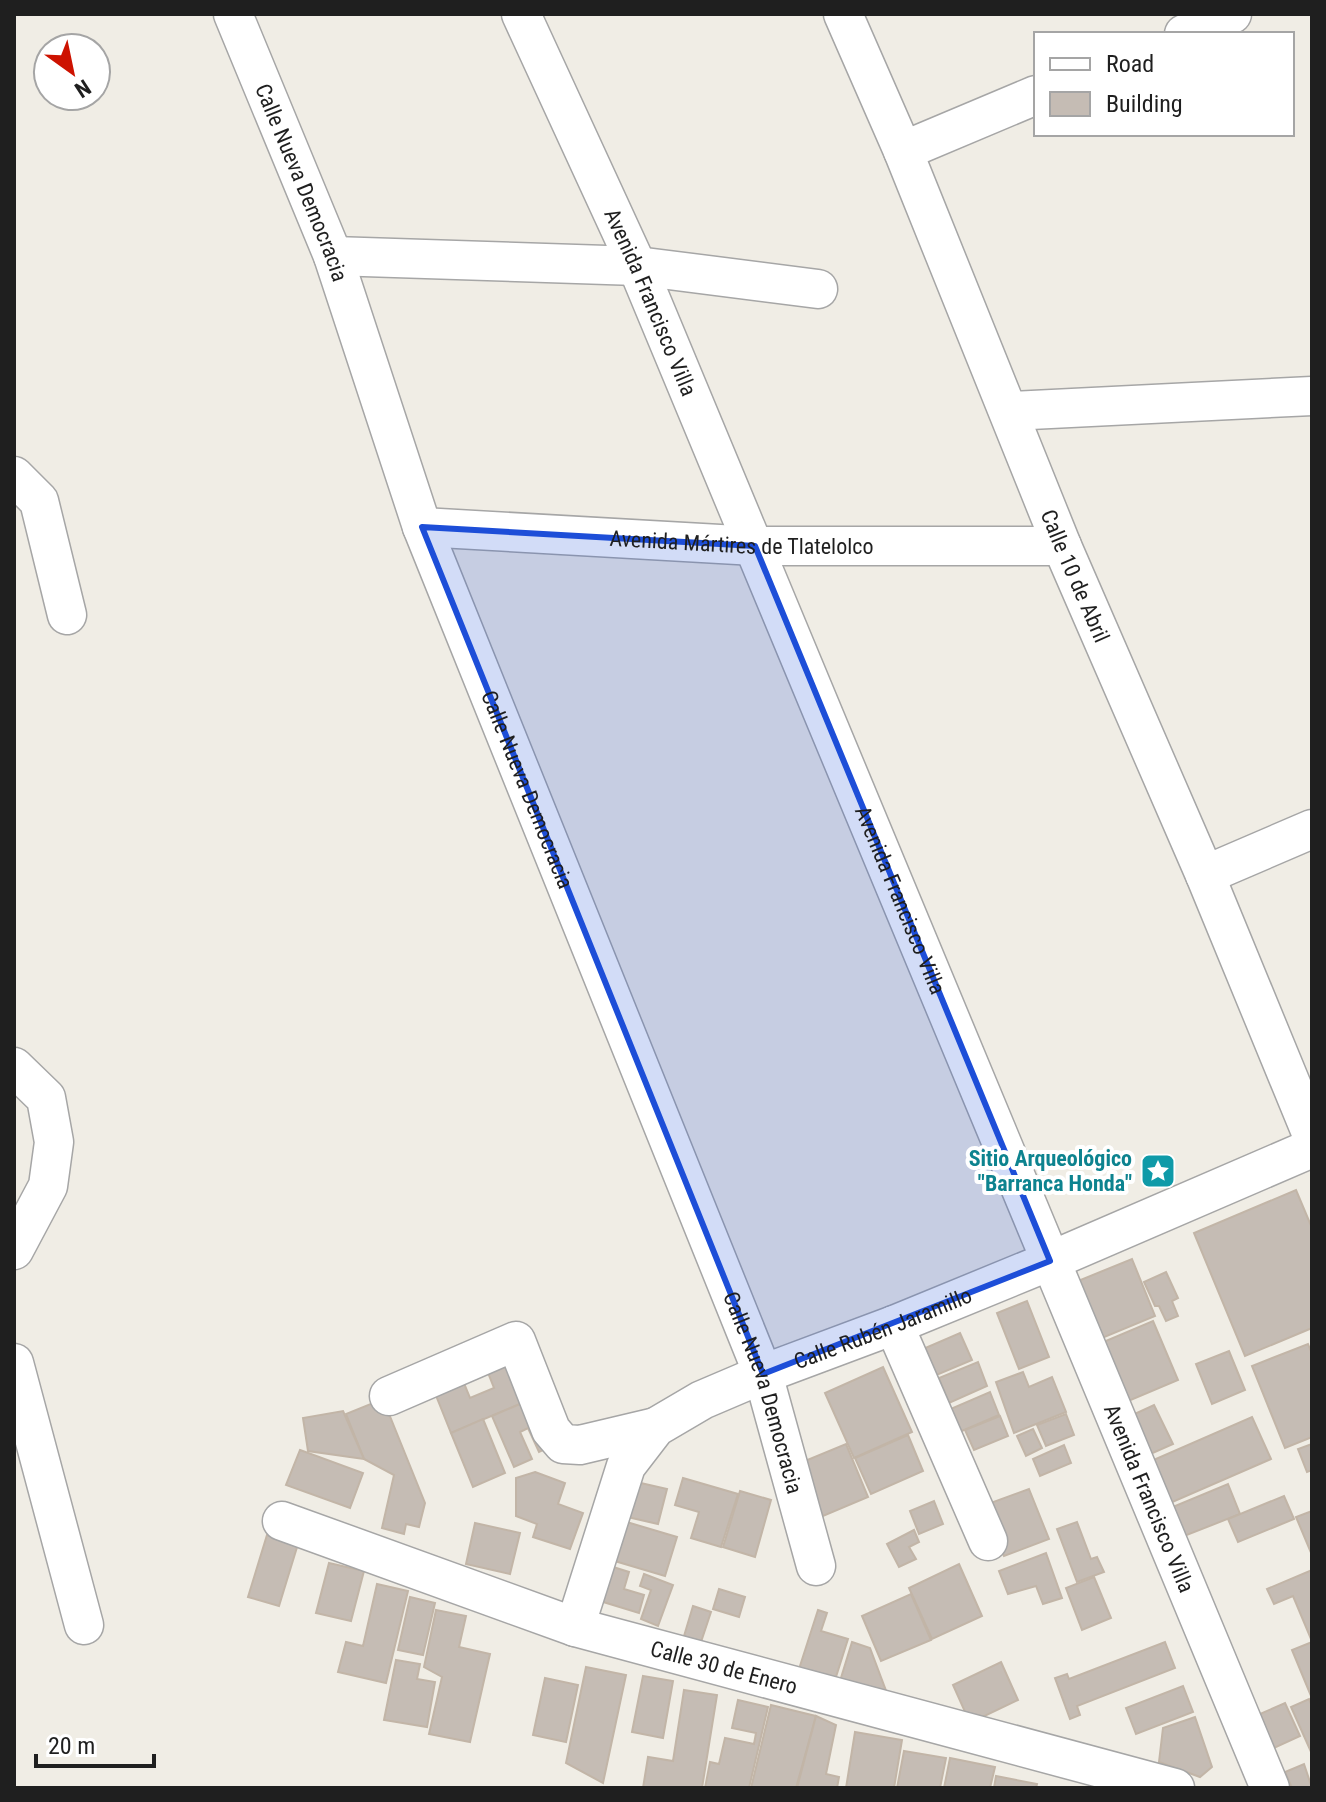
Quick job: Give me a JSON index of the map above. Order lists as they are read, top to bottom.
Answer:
{
  "streets": {
    "street": [
      "Calle Nueva Democracia",
      "Avenida Francisco Villa",
      "Avenida Mártires de Tlatelolco",
      "Calle 10 de Abril",
      "Calle Rubén Jaramillo",
      "Calle 30 de Enero"
    ]
  },
  "crossings": [
    ["Calle Nueva Democracia", "Avenida Mártires de Tlatelolco"],
    ["Calle Nueva Democracia", "Calle Rubén Jaramillo"],
    ["Avenida Francisco Villa", "Avenida Mártires de Tlatelolco"],
    ["Avenida Francisco Villa", "Calle Rubén Jaramillo"],
    ["Avenida Mártires de Tlatelolco", "Calle 10 de Abril"],
    ["Calle Rubén Jaramillo", "Calle 30 de Enero"]
  ],
  "places": {
    "place": ["Sitio Arqueológico \"Barranca Honda\""]
  },
  "legend": ["Road", "Building"],
  "scale_bar": "20 m",
  "north": "bottom right"
}
